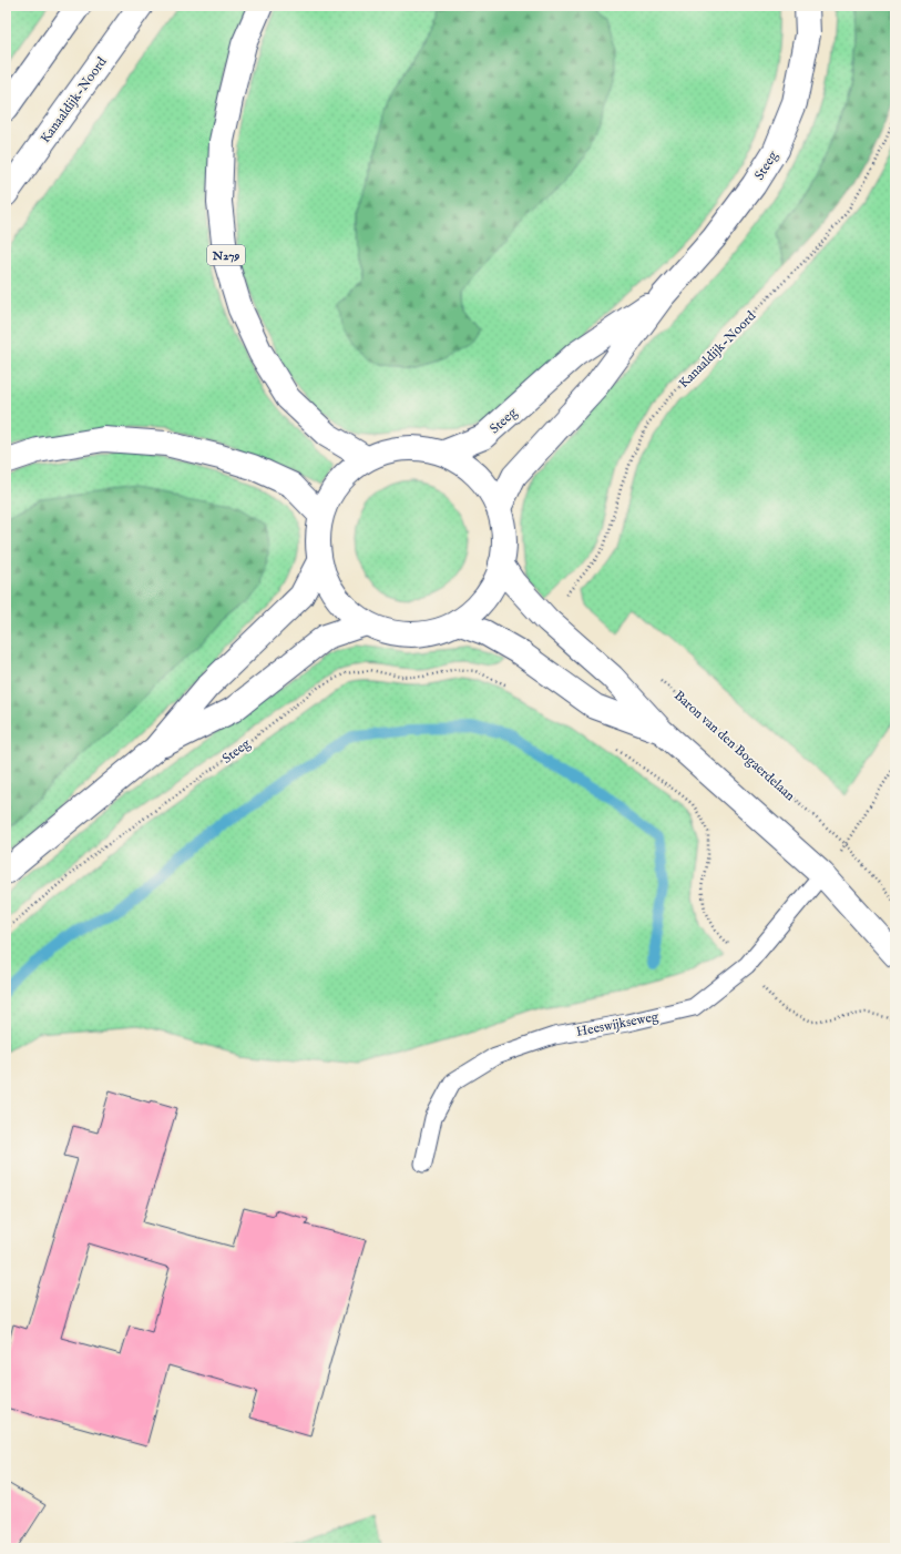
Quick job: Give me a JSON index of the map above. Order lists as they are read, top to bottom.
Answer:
{
  "streets": {
    "main road": ["Kanaaldijk-Noord", "Steeg", "N279"],
    "lane": ["Heeswijkseweg"],
    "path": ["Baron van den Bogaerdelaan"]
  }
}
